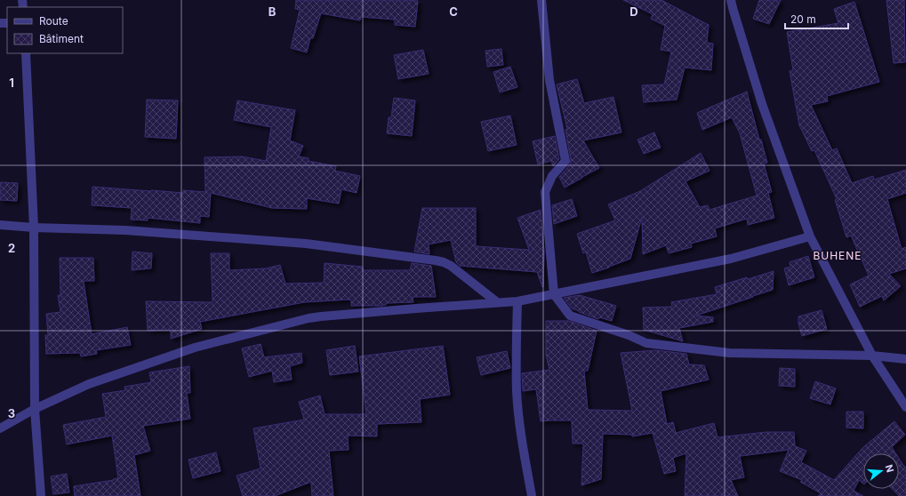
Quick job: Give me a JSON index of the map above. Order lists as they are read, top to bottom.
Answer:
{
  "districts": ["BUHENE"],
  "legend": ["Route", "Bâtiment"],
  "scale_bar": "20 m",
  "north": "right",
  "grid": {
    "columns": ["B", "C", "D"],
    "rows": ["1", "2", "3"]
  }
}
